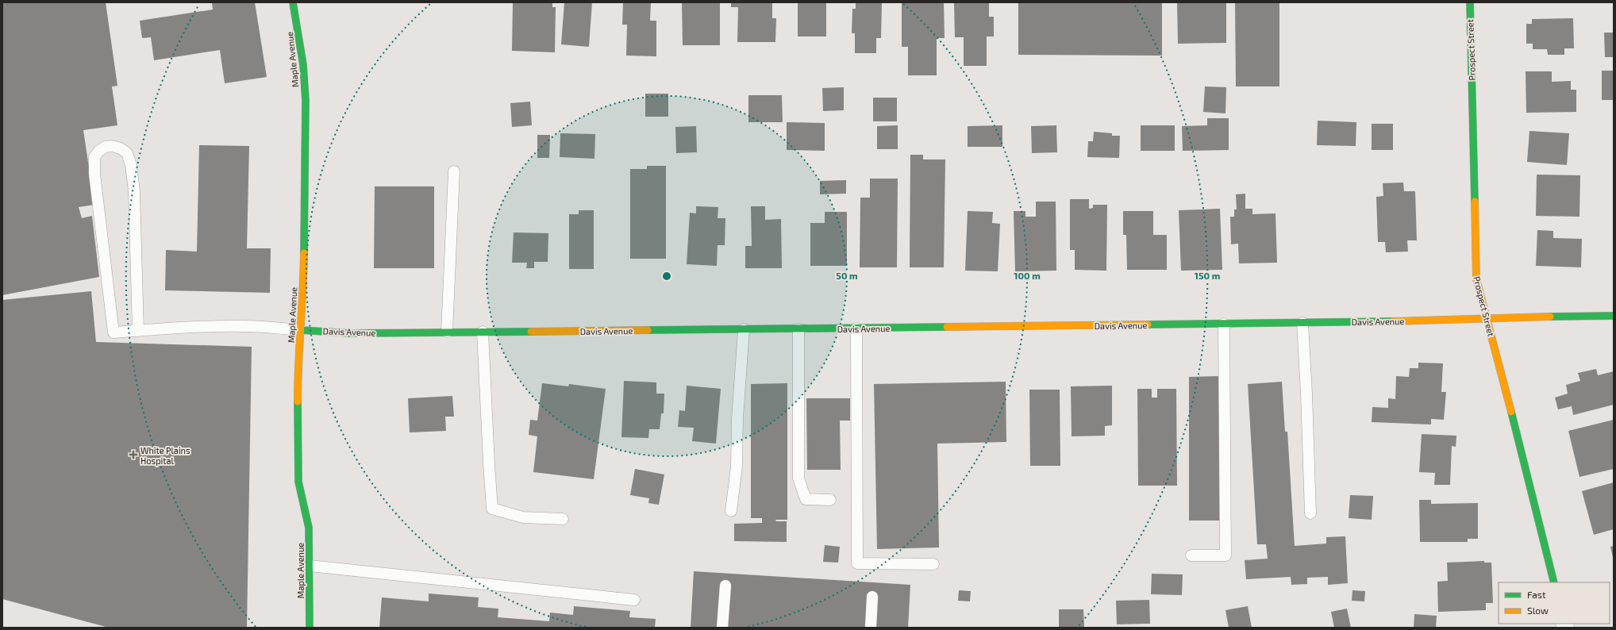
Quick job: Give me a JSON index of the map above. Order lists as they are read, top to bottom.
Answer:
{
  "streets": {
    "street": ["Prospect Street", "Maple Avenue", "Davis Avenue"]
  },
  "crossings": [
    ["Prospect Street", "Davis Avenue"],
    ["Maple Avenue", "Davis Avenue"]
  ],
  "places": {
    "health": ["White Plains Hospital"]
  },
  "legend": ["Fast", "Slow"],
  "rings": ["50 m", "100 m", "150 m"]
}
